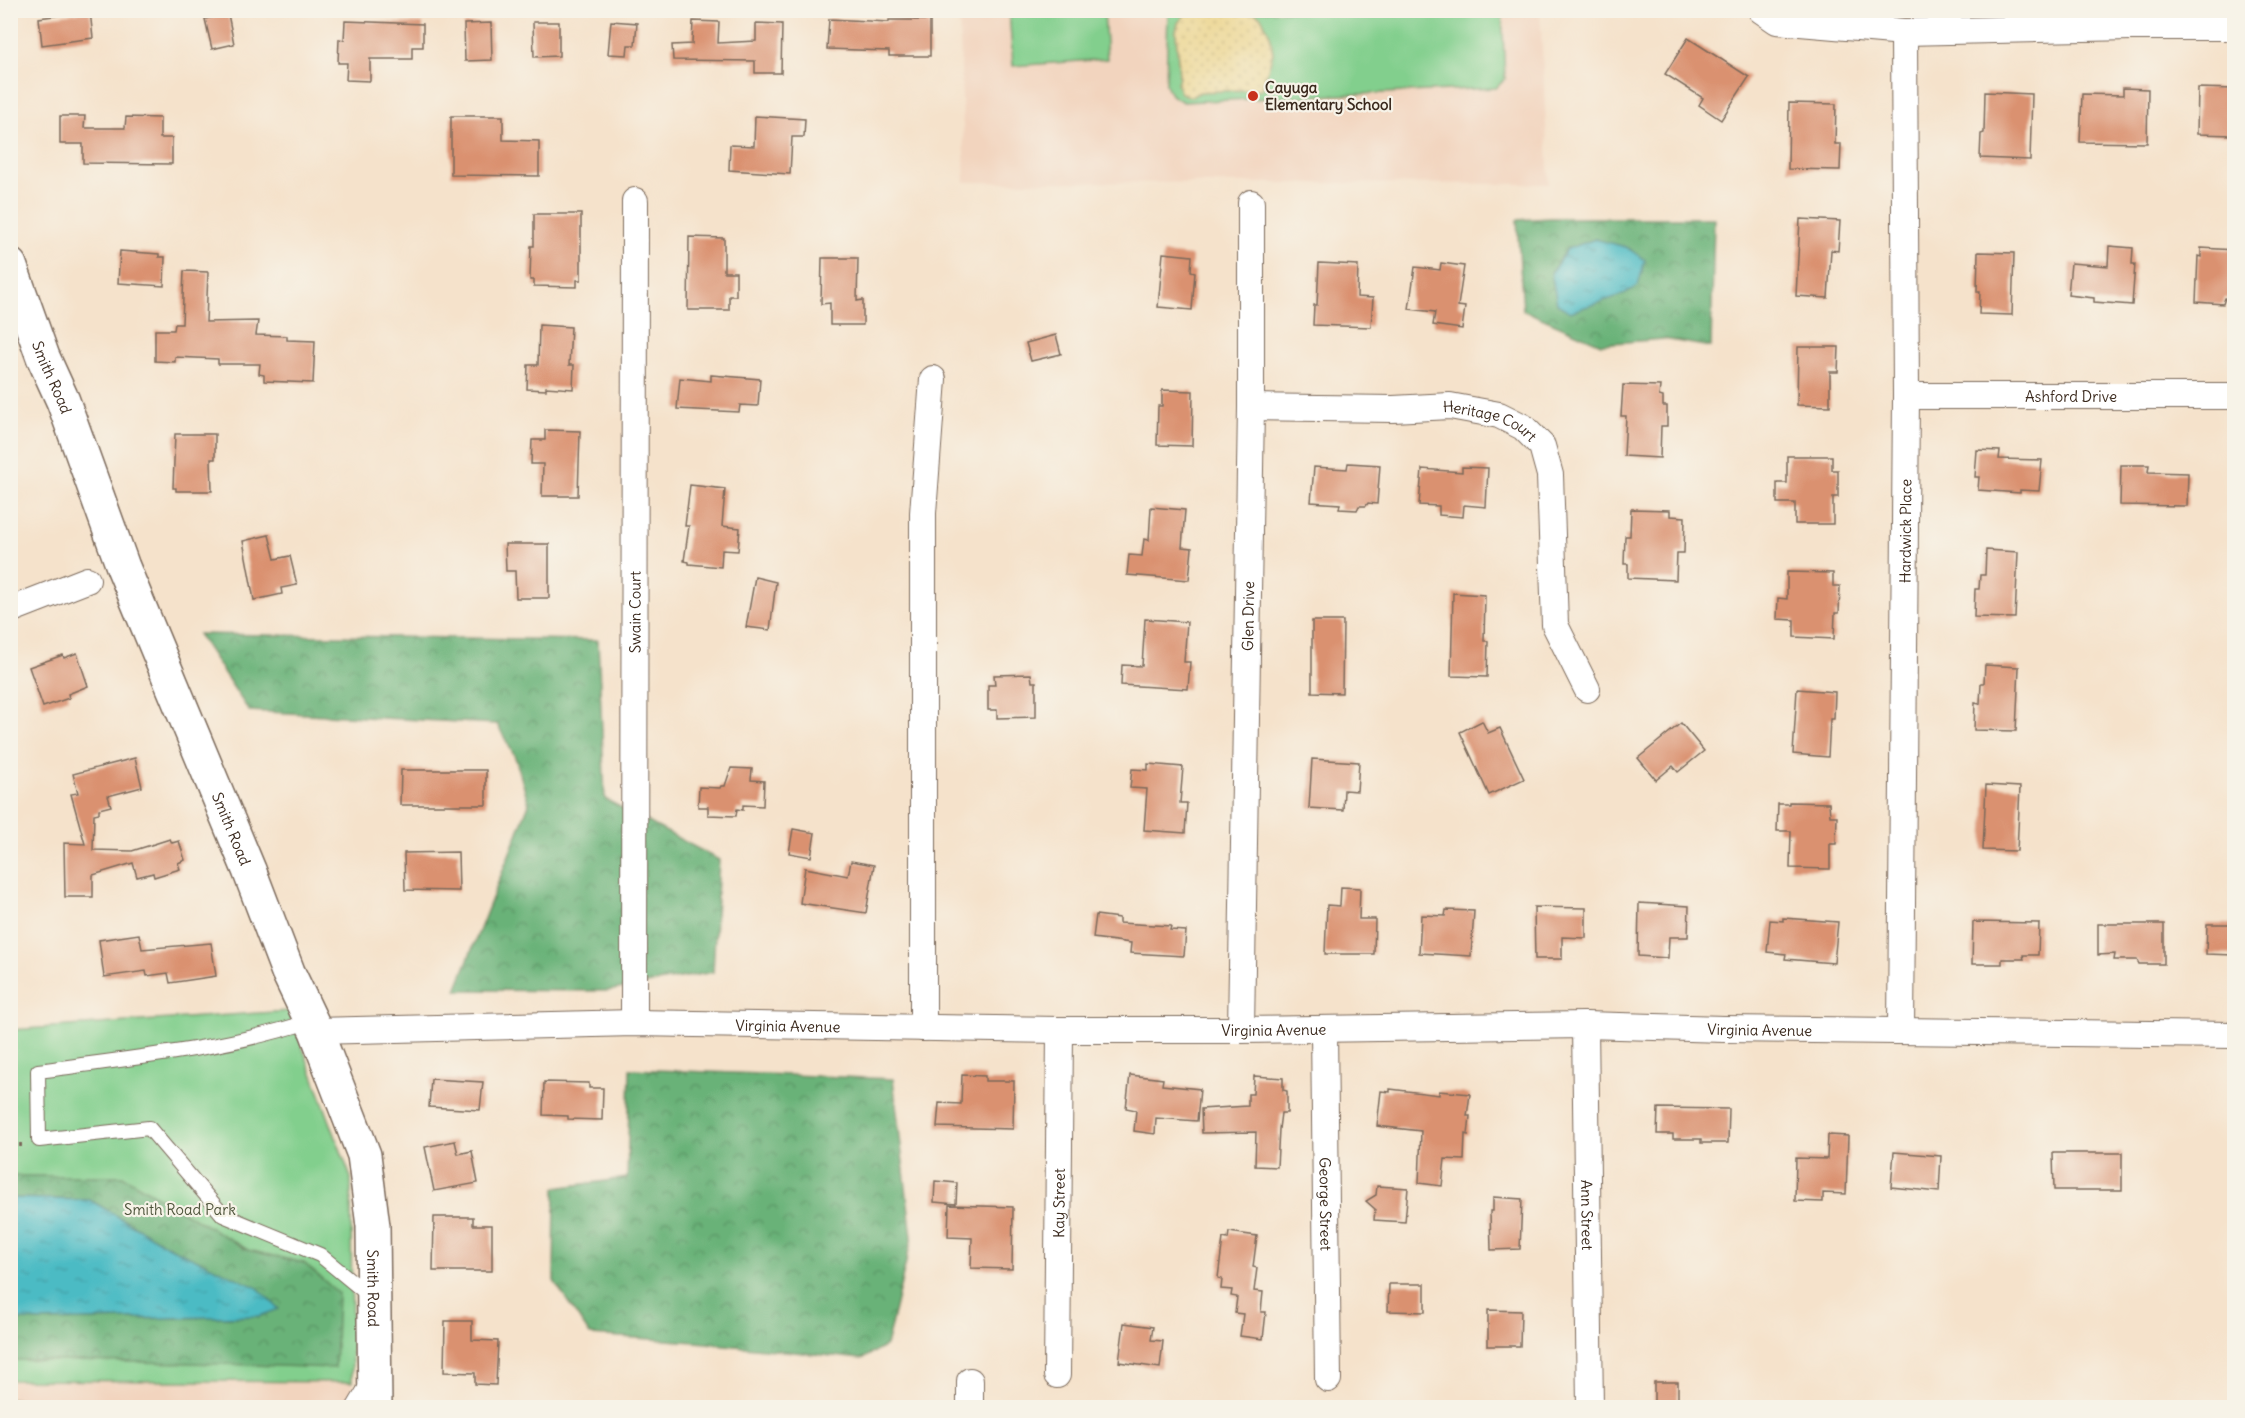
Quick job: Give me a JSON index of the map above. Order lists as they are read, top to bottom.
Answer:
{
  "streets": {
    "street": [
      "Smith Road",
      "Ashford Drive",
      "Heritage Court",
      "Hardwick Place",
      "Swain Court",
      "Glen Drive",
      "Virginia Avenue",
      "Kay Street",
      "George Street",
      "Ann Street"
    ]
  },
  "crossings": [
    ["Smith Road", "Virginia Avenue"],
    ["Ashford Drive", "Hardwick Place"],
    ["Heritage Court", "Glen Drive"],
    ["Hardwick Place", "Virginia Avenue"],
    ["Swain Court", "Virginia Avenue"],
    ["Glen Drive", "Virginia Avenue"],
    ["Virginia Avenue", "Kay Street"],
    ["Virginia Avenue", "George Street"],
    ["Virginia Avenue", "Ann Street"]
  ],
  "parks": ["Smith Road Park"],
  "places": ["Cayuga Elementary School"]
}
